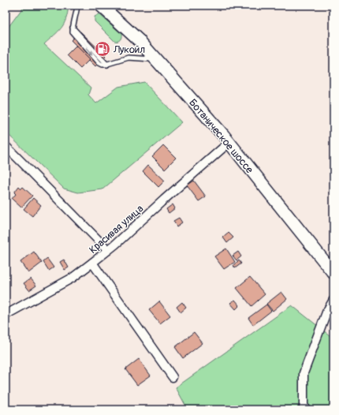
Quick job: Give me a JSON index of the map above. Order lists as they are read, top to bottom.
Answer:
{
  "streets": {
    "street": ["Ботаническое шоссе", "Красивая улица"]
  },
  "crossings": [
    ["Ботаническое шоссе", "Красивая улица"]
  ],
  "places": {
    "fuel station": ["Лукойл"]
  }
}
